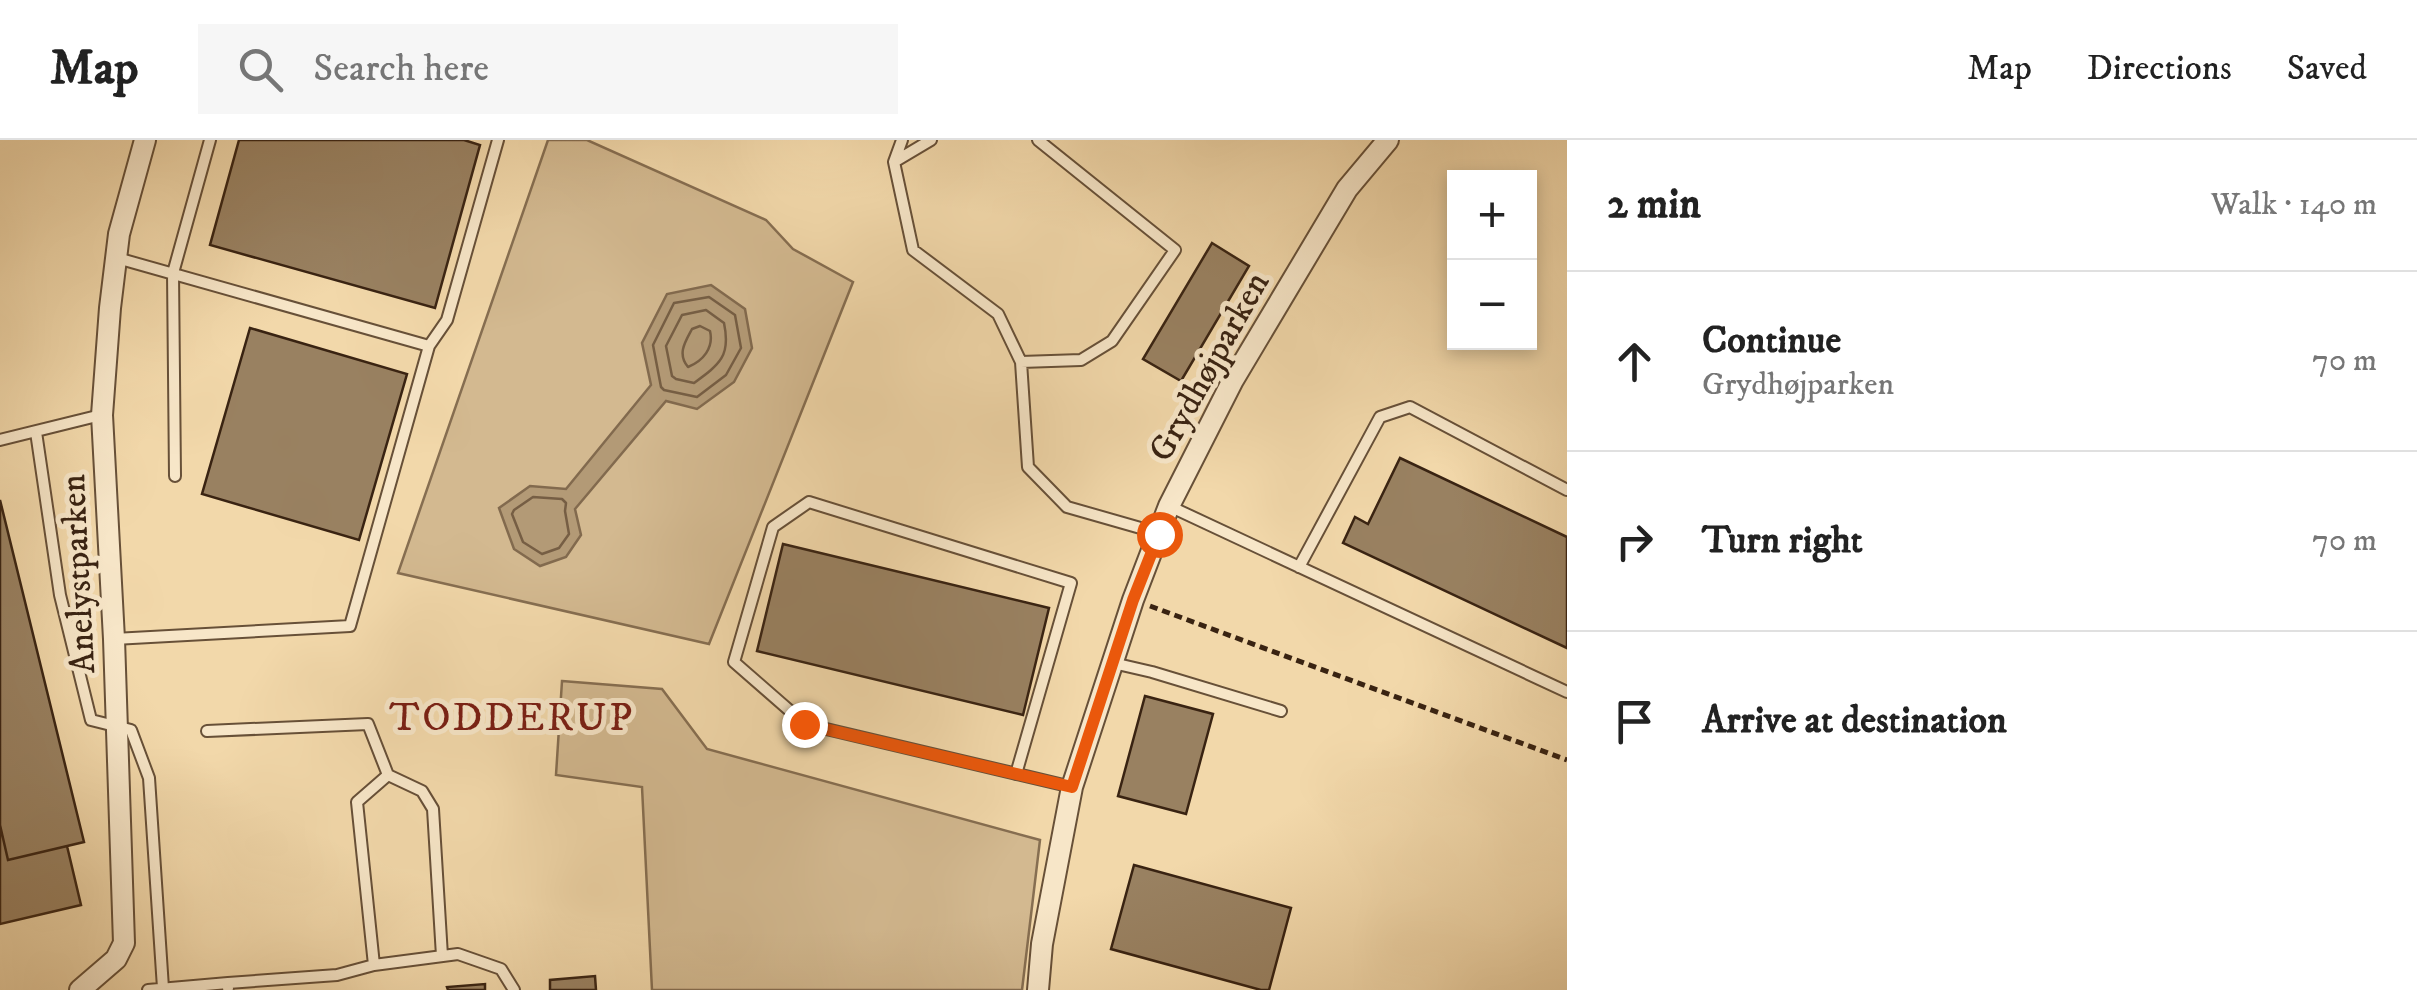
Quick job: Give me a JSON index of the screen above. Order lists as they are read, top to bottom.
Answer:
{
  "streets": {
    "street": ["Grydhøjparken", "Anelystparken"]
  },
  "districts": ["TODDERUP"],
  "page": {
    "header": "Map",
    "search": "Search here",
    "nav": ["Map", "Directions", "Saved"],
    "heading": ["2 min", "Walk · 140 m"],
    "map_buttons": ["+", "−"],
    "list": [
      ["Continue", "Grydhøjparken", "70 m"],
      ["Turn right", "70 m"],
      "Arrive at destination"
    ]
  }
}
